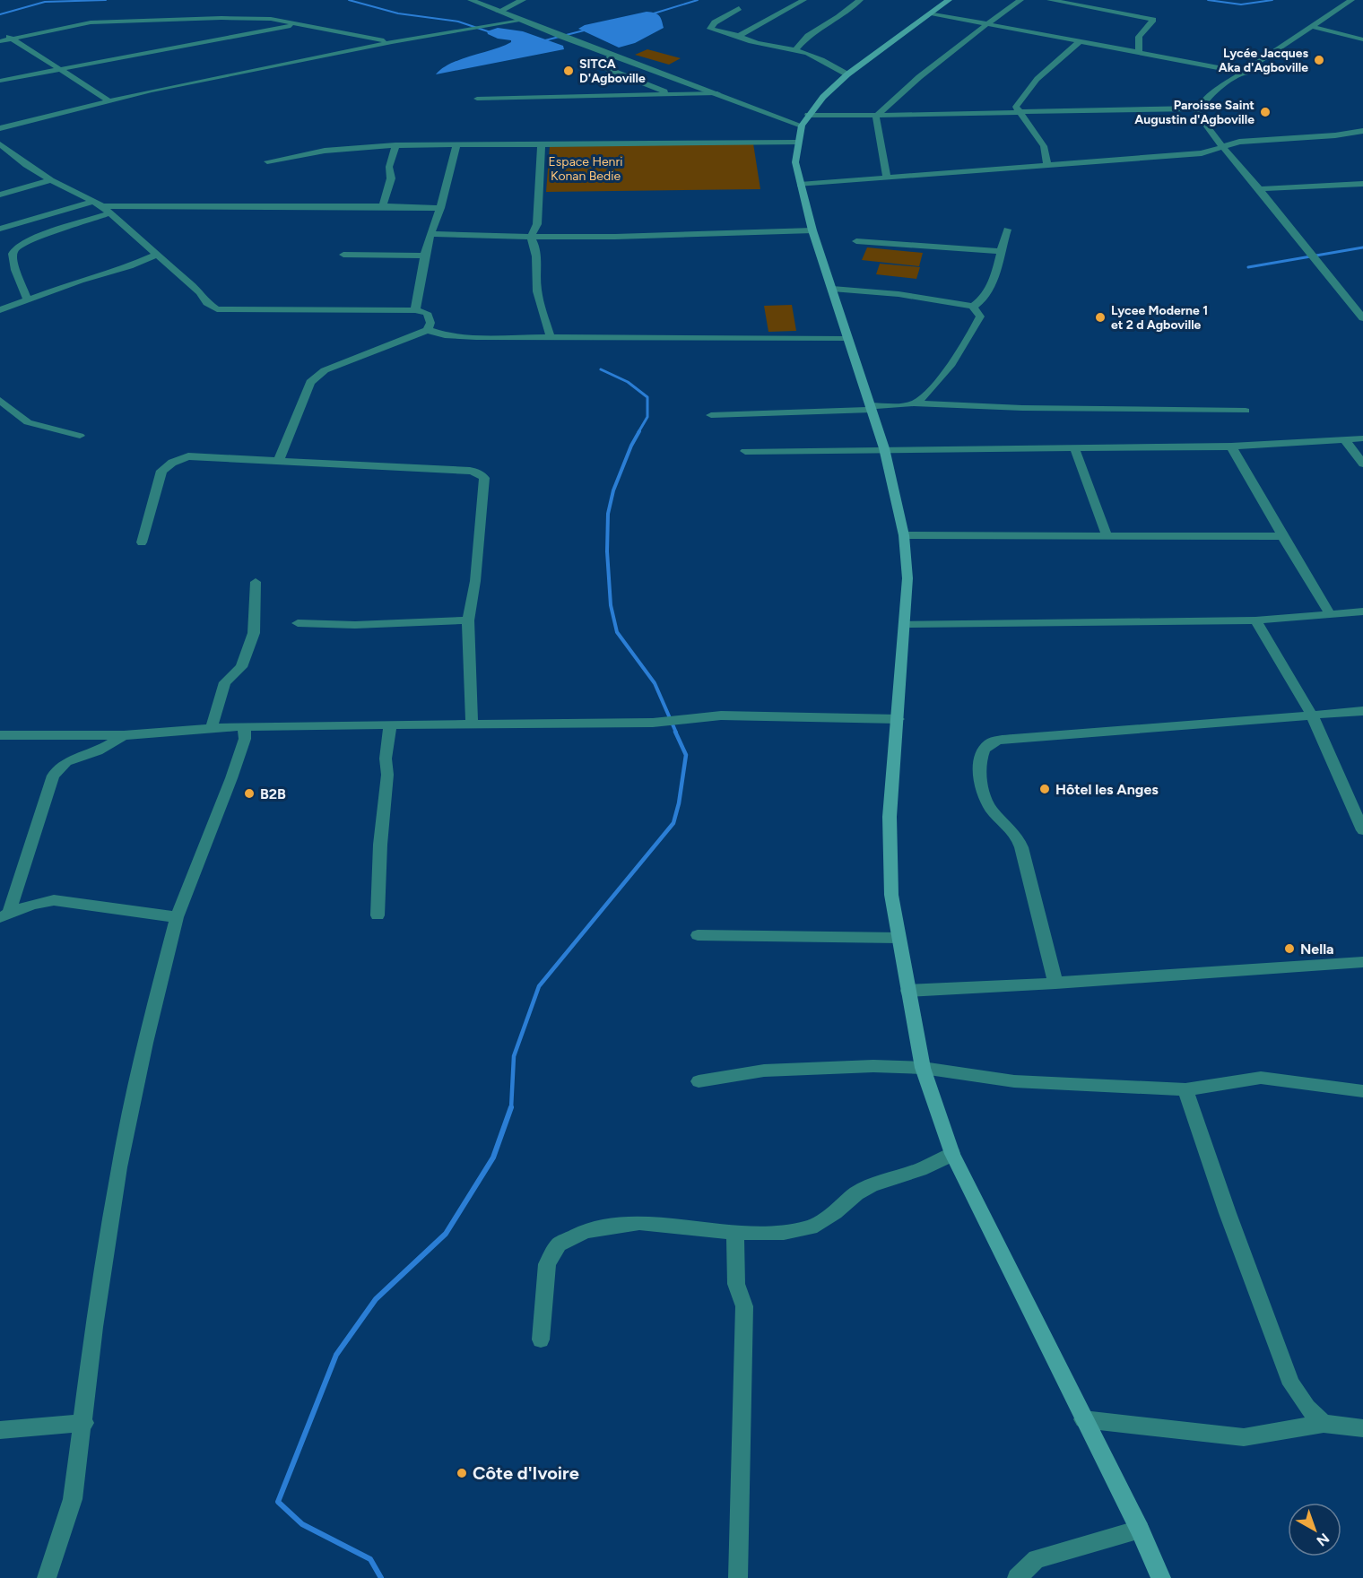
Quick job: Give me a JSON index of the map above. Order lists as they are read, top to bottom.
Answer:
{
  "parks": ["Espace Henri Konan Bedie"],
  "places": [
    "Lycée Jacques Aka d'Agboville",
    "SITCA D'Agboville",
    "Paroisse Saint Augustin d'Agboville",
    "Lycee Moderne 1 et 2 d Agboville",
    "Hôtel les Anges",
    "B2B",
    "Nella",
    "Côte d'Ivoire"
  ],
  "north": "bottom right"
}
